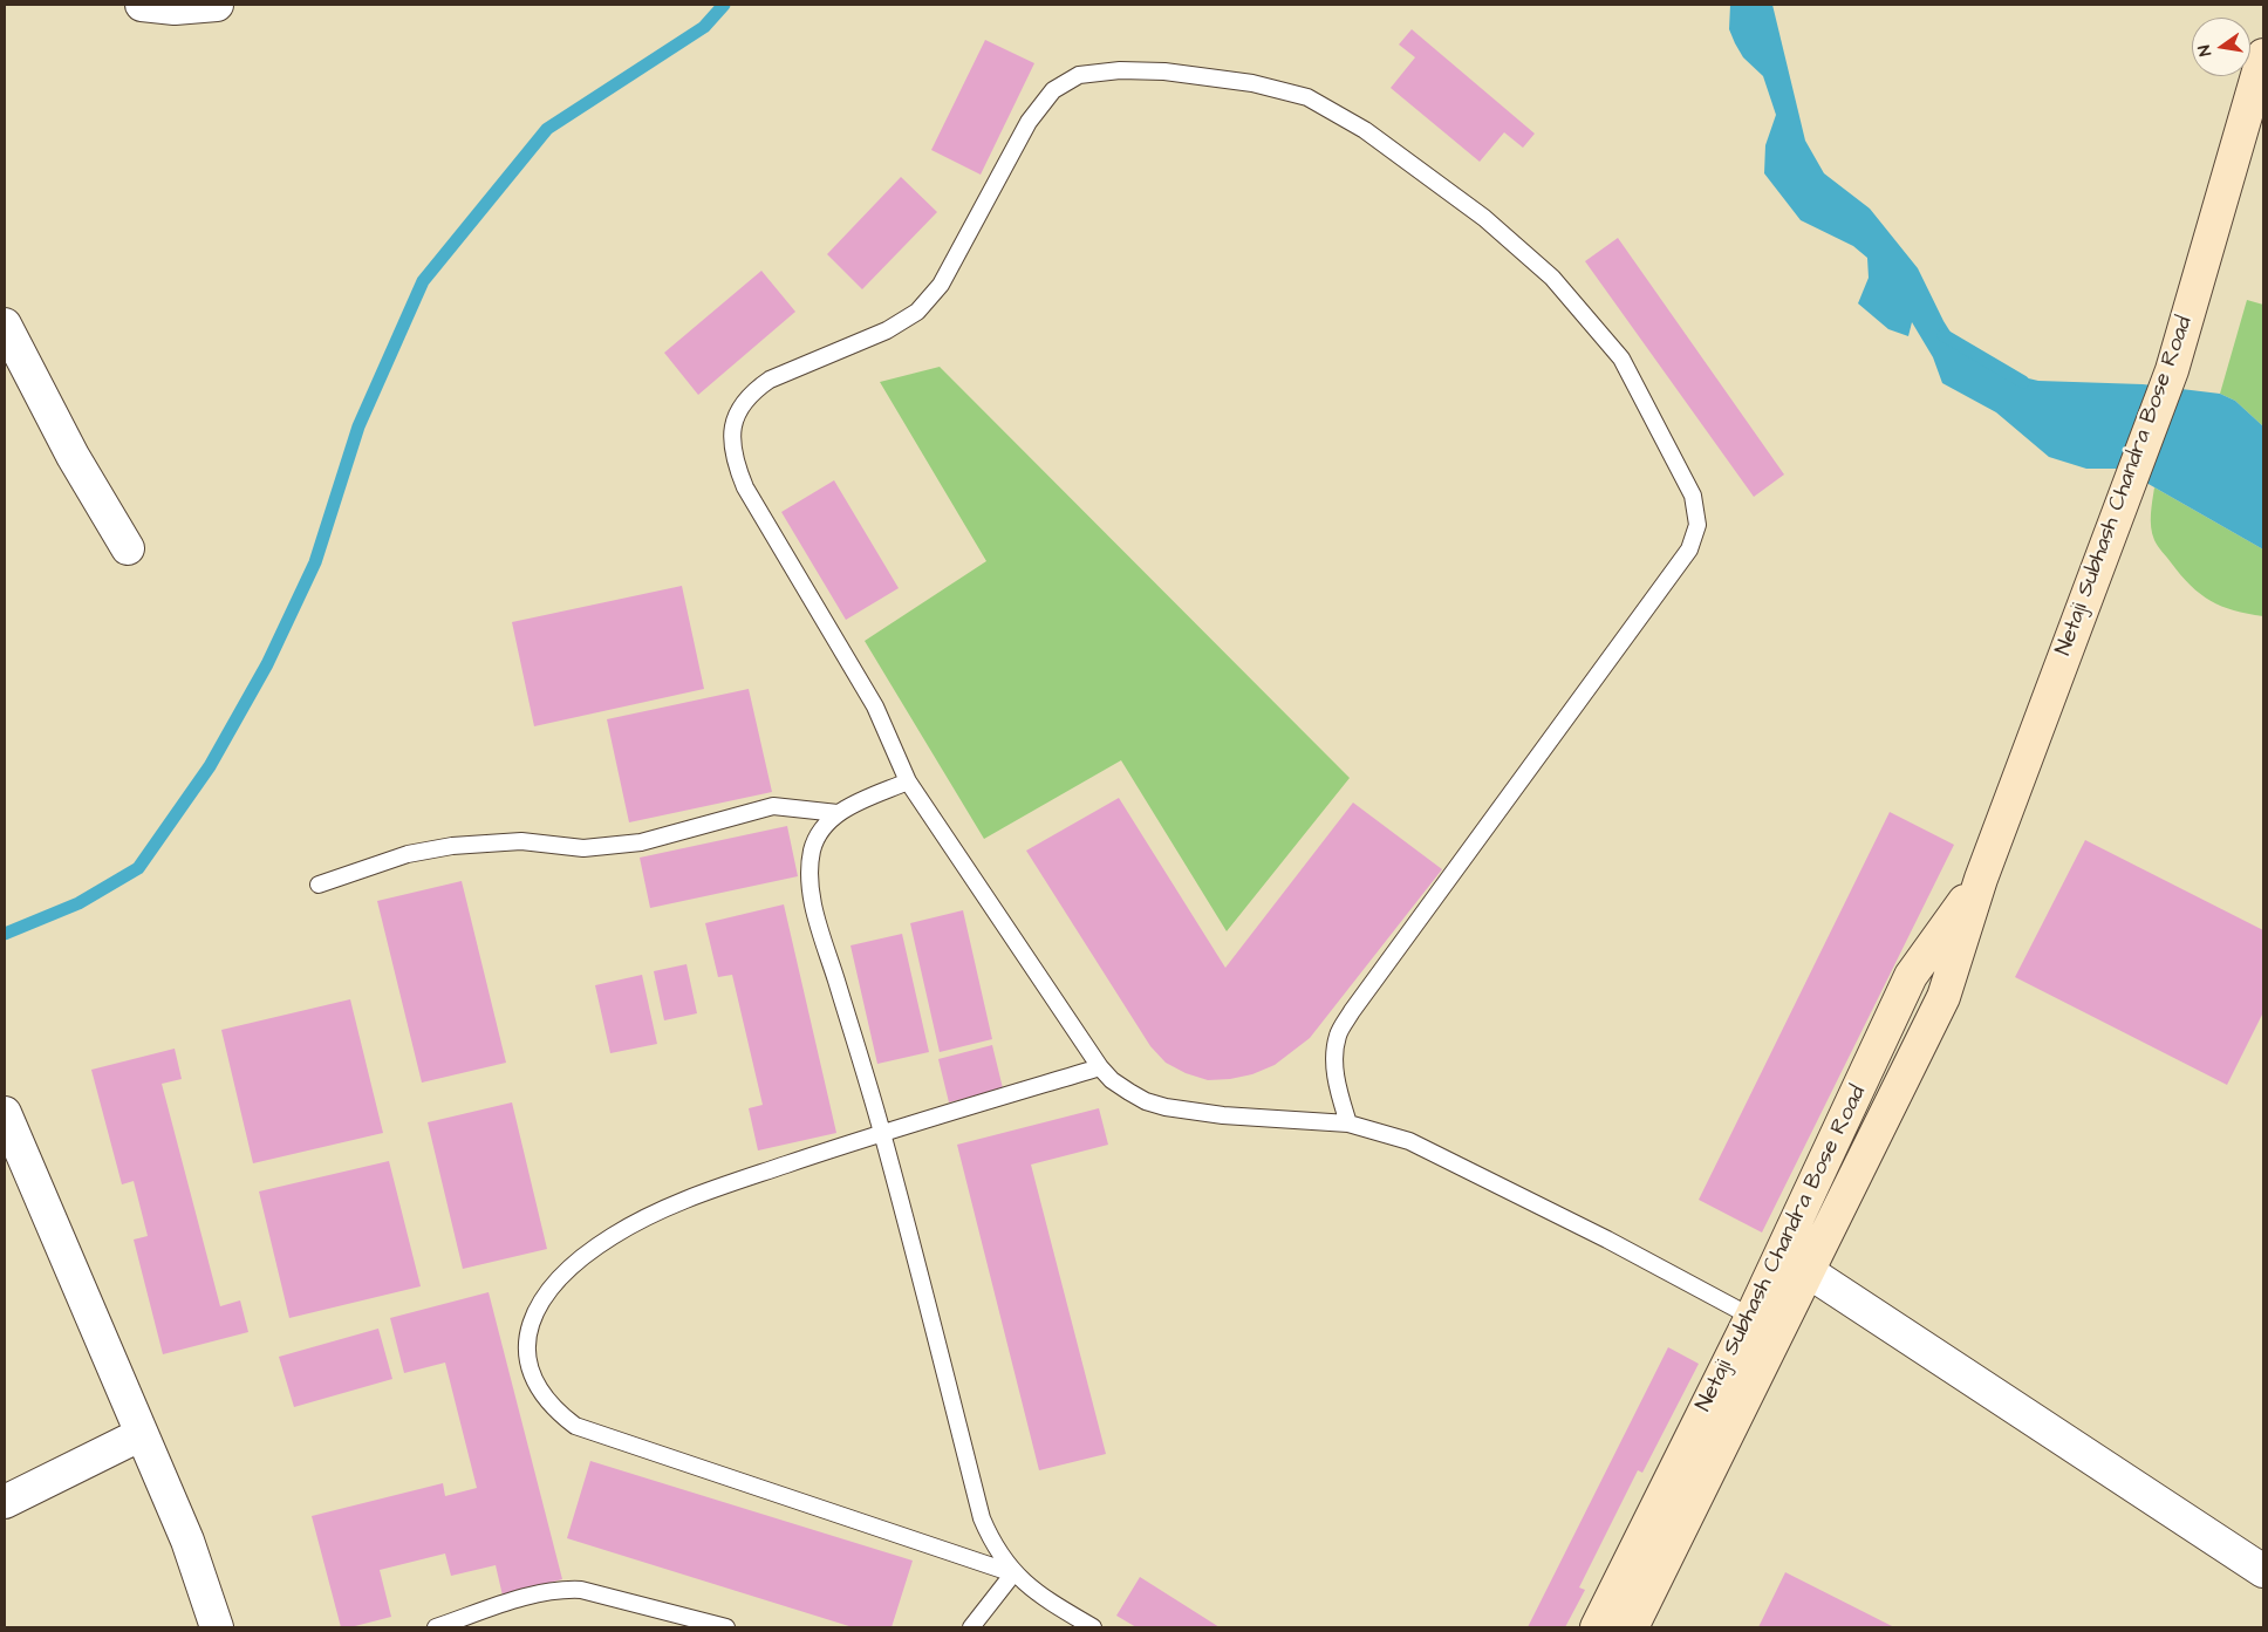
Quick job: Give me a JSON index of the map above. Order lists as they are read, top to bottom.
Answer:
{
  "streets": {
    "street": ["Netaji Subhash Chandra Bose Road"]
  },
  "north": "left"
}
